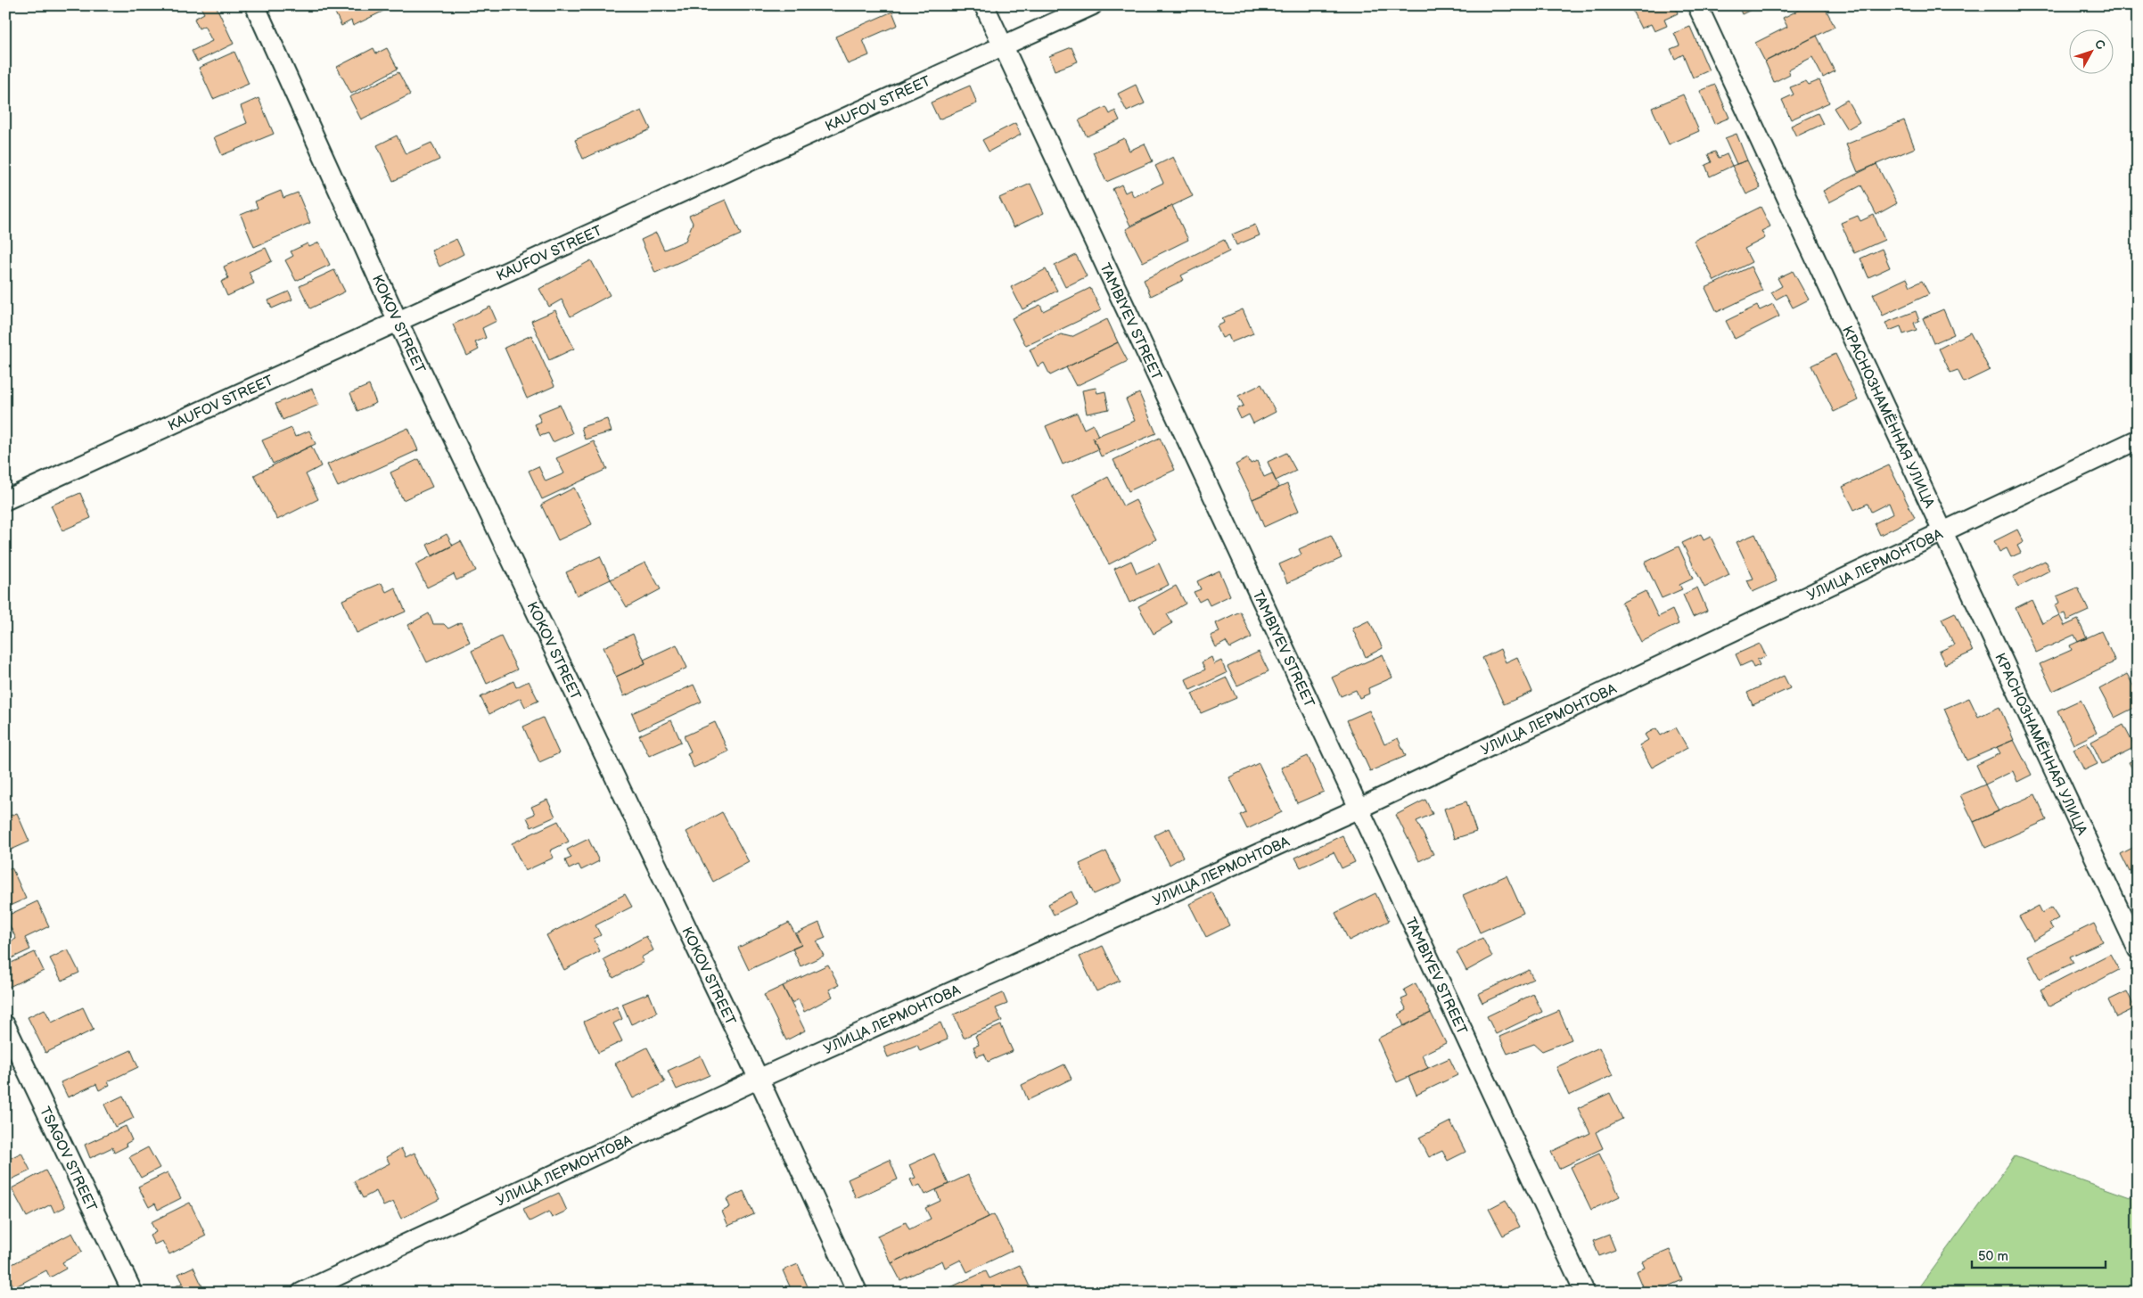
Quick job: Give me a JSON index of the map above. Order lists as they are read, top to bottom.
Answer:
{
  "streets": {
    "street": [
      "KAUFOV STREET",
      "TAMBIYEV STREET",
      "KOKOV STREET",
      "КРАСНОЗНАМЁННАЯ УЛИЦА",
      "УЛИЦА ЛЕРМОНТОВА",
      "TSAGOV STREET"
    ]
  },
  "crossings": [
    ["KAUFOV STREET", "TAMBIYEV STREET"],
    ["KAUFOV STREET", "KOKOV STREET"],
    ["TAMBIYEV STREET", "УЛИЦА ЛЕРМОНТОВА"],
    ["KOKOV STREET", "УЛИЦА ЛЕРМОНТОВА"],
    ["КРАСНОЗНАМЁННАЯ УЛИЦА", "УЛИЦА ЛЕРМОНТОВА"]
  ],
  "scale_bar": "50 m",
  "north": "top right"
}
